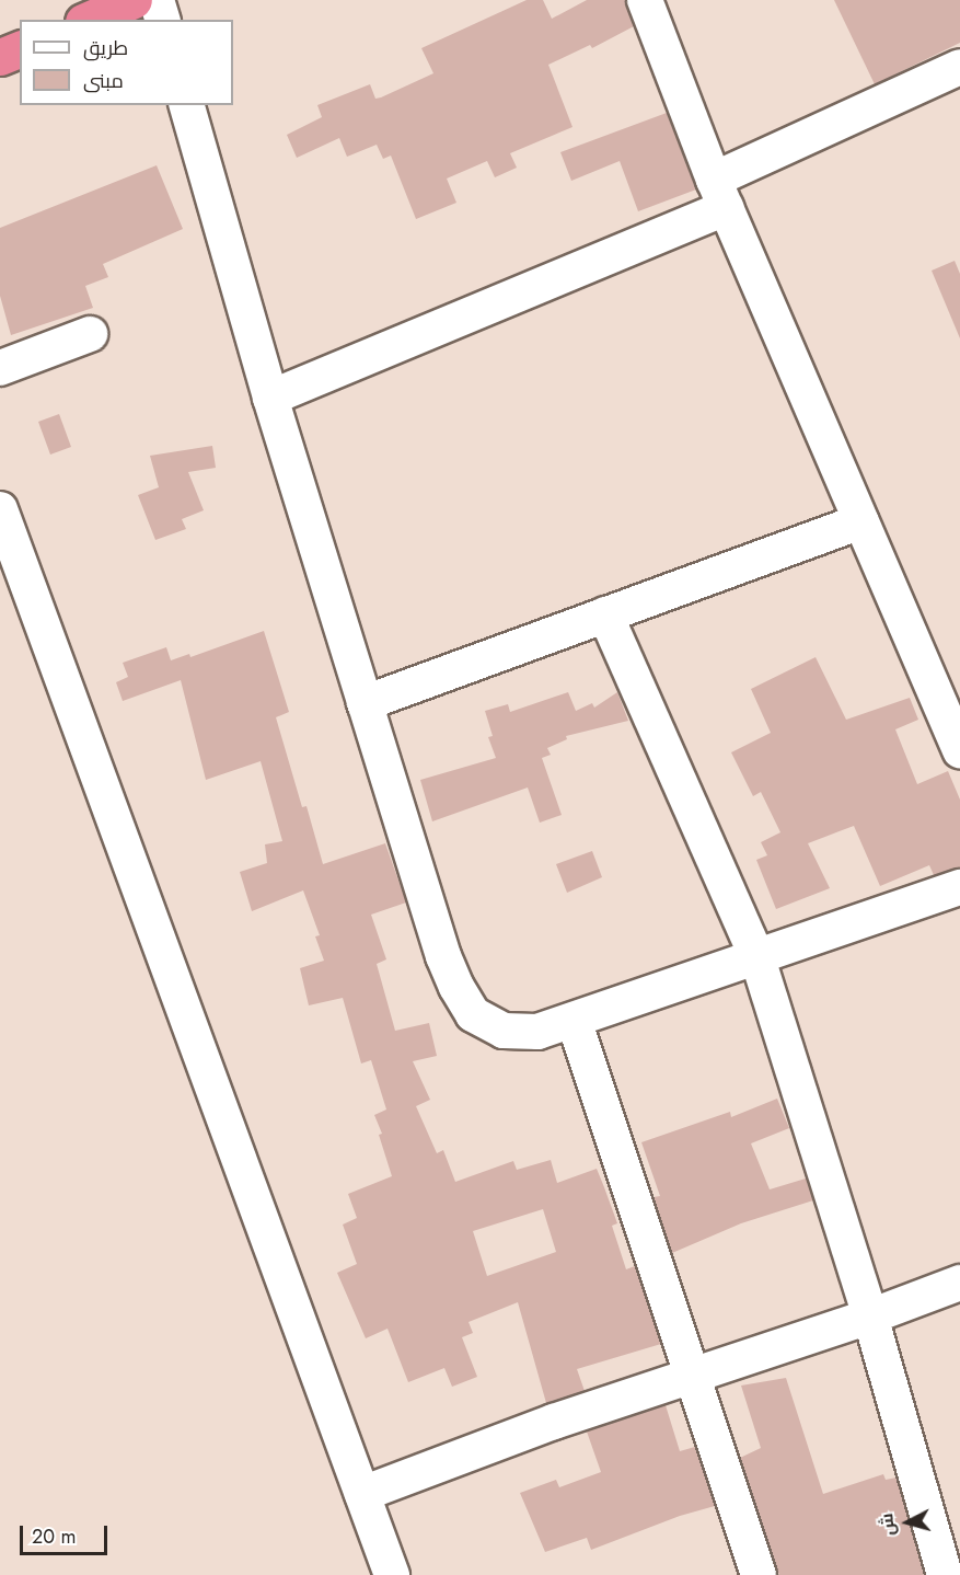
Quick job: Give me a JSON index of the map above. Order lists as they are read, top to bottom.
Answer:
{
  "legend": ["طريق", "مبنى"],
  "scale_bar": "20 m",
  "north": "left"
}
